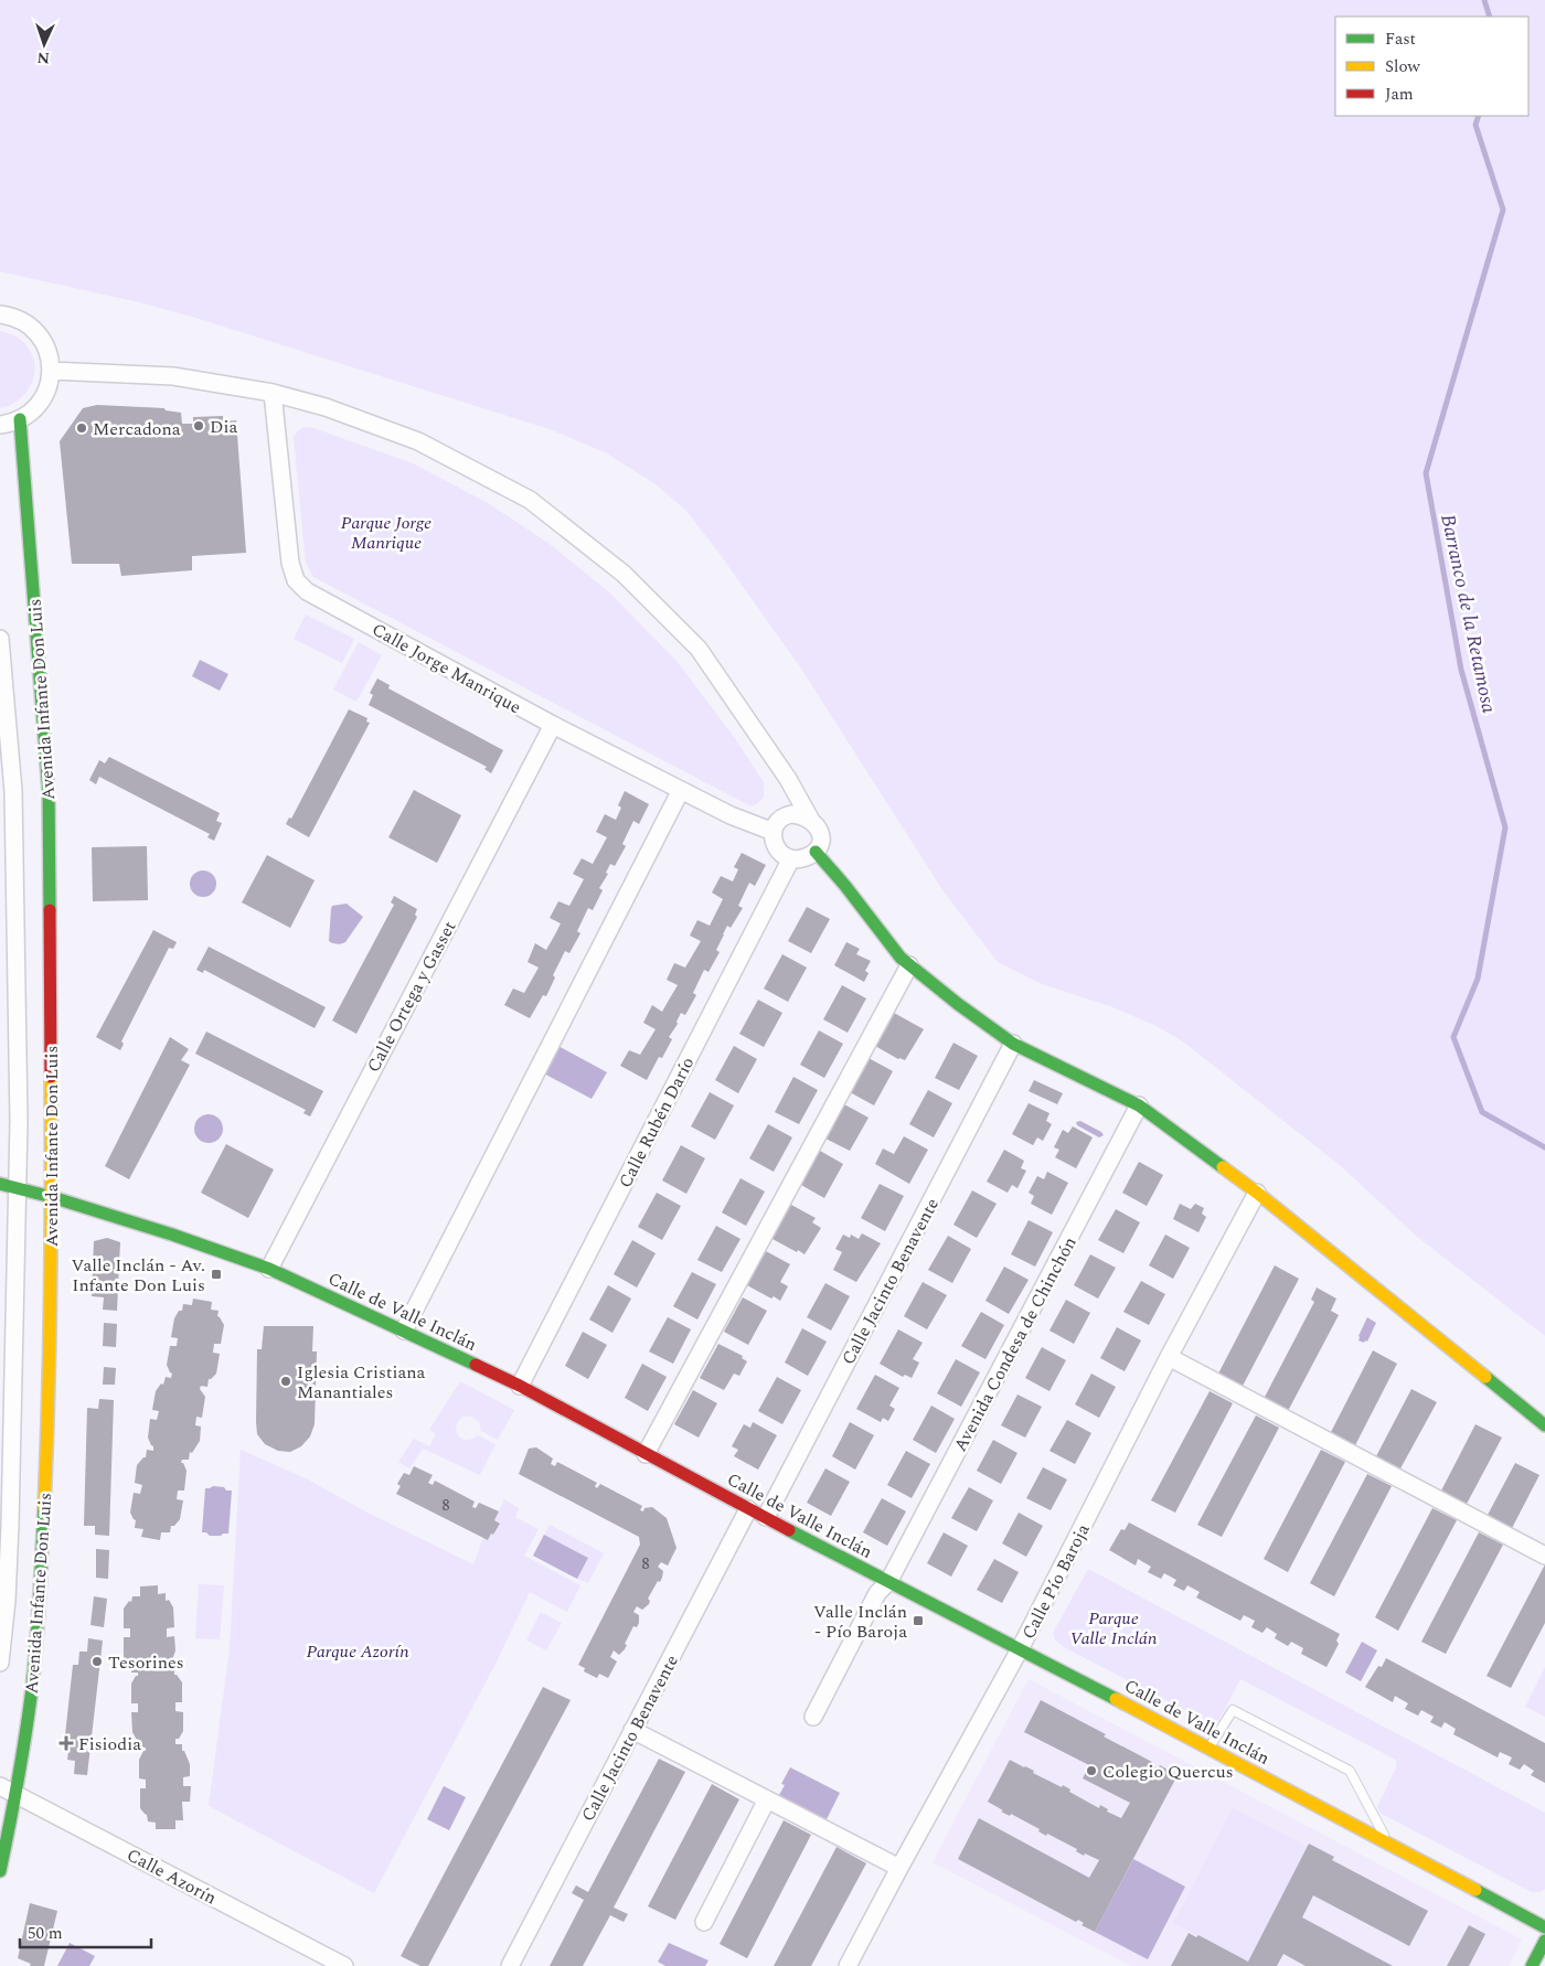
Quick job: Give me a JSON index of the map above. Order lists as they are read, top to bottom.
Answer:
{
  "streets": {
    "street": [
      "Calle Jorge Manrique",
      "Avenida Infante Don Luis",
      "Calle Ortega y Gasset",
      "Calle Rubén Darío",
      "Calle Jacinto Benavente",
      "Calle de Valle Inclán",
      "Avenida Condesa de Chinchón",
      "Calle Pío Baroja",
      "Calle Azorín"
    ]
  },
  "crossings": [
    ["Calle Jorge Manrique", "Calle Ortega y Gasset"],
    ["Calle Jorge Manrique", "Calle Rubén Darío"],
    ["Avenida Infante Don Luis", "Calle de Valle Inclán"],
    ["Avenida Infante Don Luis", "Calle Azorín"],
    ["Calle Ortega y Gasset", "Calle de Valle Inclán"],
    ["Calle Rubén Darío", "Calle de Valle Inclán"],
    ["Calle Jacinto Benavente", "Calle de Valle Inclán"],
    ["Calle de Valle Inclán", "Avenida Condesa de Chinchón"],
    ["Calle de Valle Inclán", "Calle Pío Baroja"]
  ],
  "water": ["Barranco de la Retamosa"],
  "parks": ["Parque Jorge Manrique", "Parque Valle Inclán", "Parque Azorín"],
  "places": {
    "other": [
      "Dia",
      "Mercadona",
      "Iglesia Cristiana Manantiales",
      "Tesorines",
      "Colegio Quercus"
    ],
    "transit": ["Valle Inclán - Av. Infante Don Luis", "Valle Inclán - Pío Baroja"],
    "health": ["Fisiodia"]
  },
  "house_numbers": ["8", "8"],
  "legend": ["Fast", "Slow", "Jam"],
  "scale_bar": "50 m",
  "north": "bottom"
}
